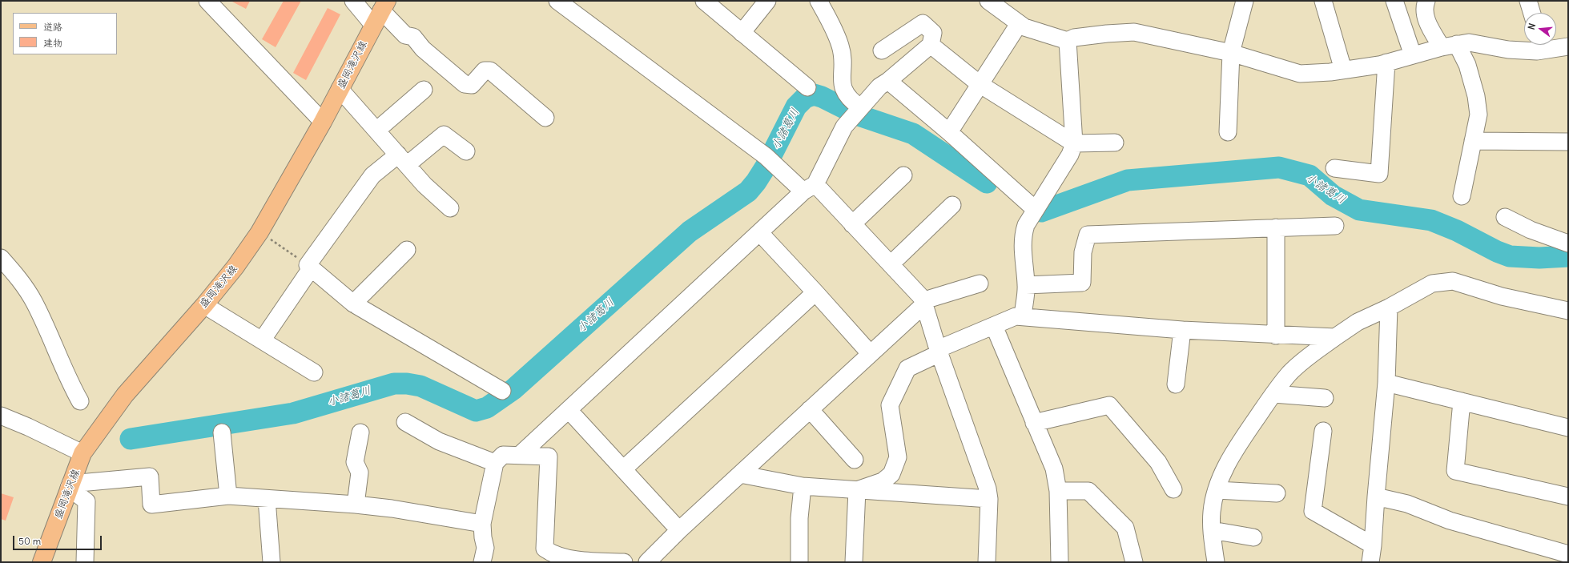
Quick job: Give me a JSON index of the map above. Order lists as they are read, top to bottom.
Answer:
{
  "streets": {
    "main road": ["盛岡滝沢線"]
  },
  "water": ["小諸葛川"],
  "legend": ["道路", "建物"],
  "scale_bar": "50 m",
  "north": "left"
}
